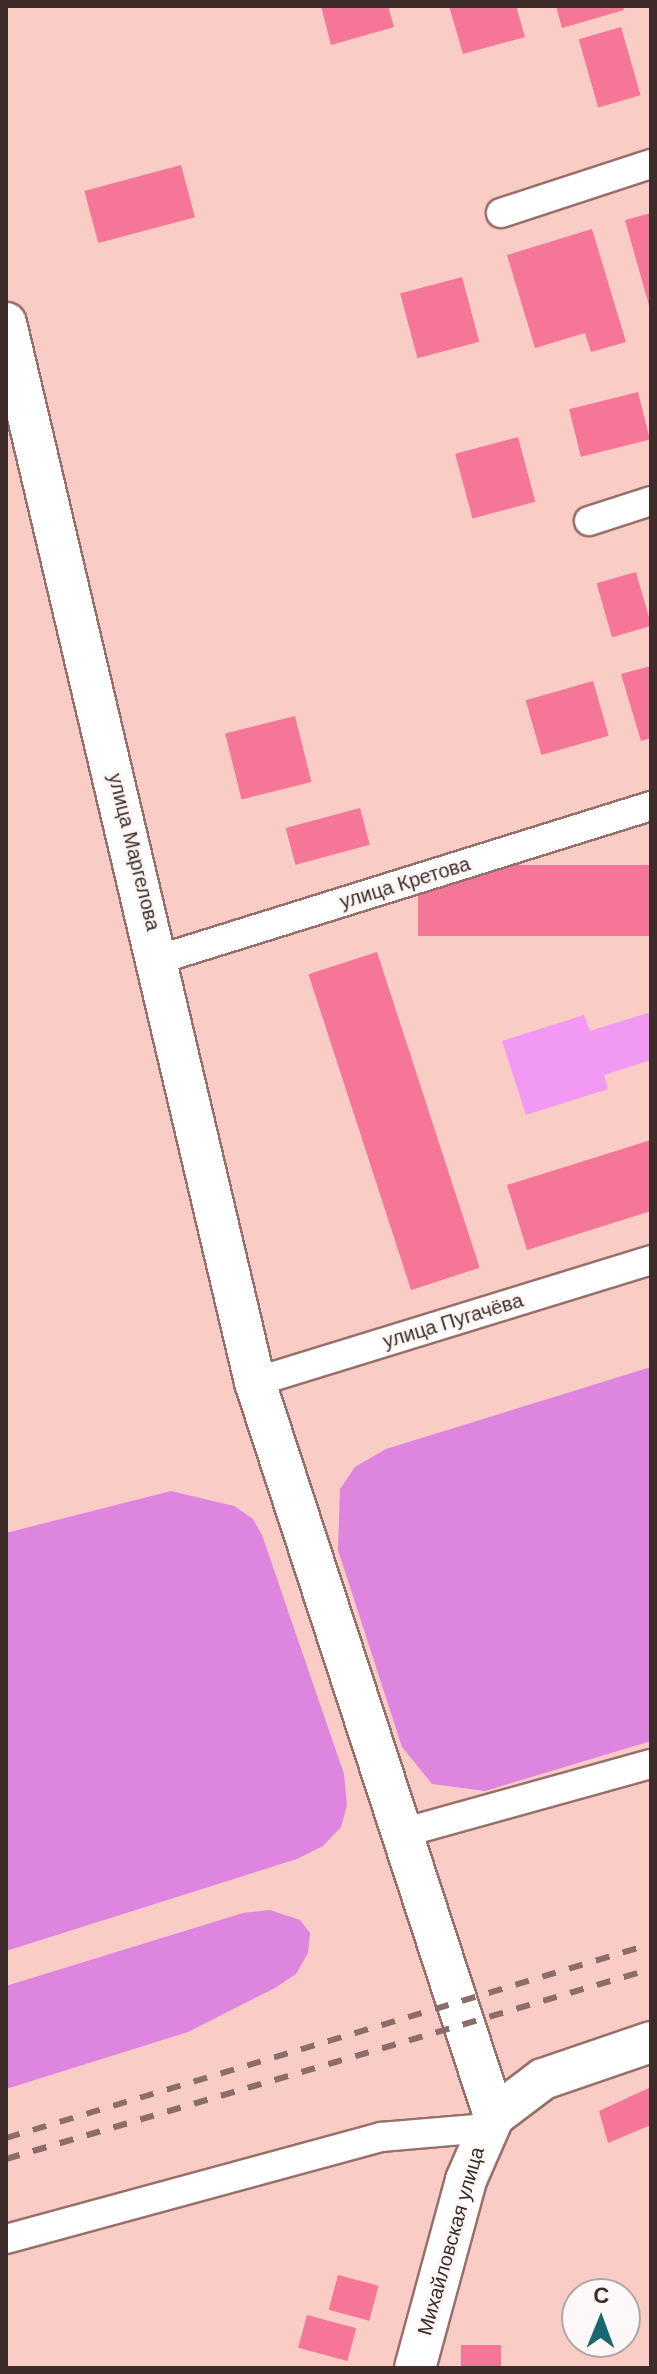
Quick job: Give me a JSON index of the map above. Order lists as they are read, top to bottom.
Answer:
{
  "streets": {
    "street": [
      "улица Маргелова",
      "улица Кретова",
      "улица Пугачёва",
      "Михайловская улица"
    ]
  },
  "crossings": [
    ["улица Маргелова", "улица Кретова"],
    ["улица Маргелова", "улица Пугачёва"],
    ["улица Маргелова", "Михайловская улица"]
  ],
  "north": "top"
}
